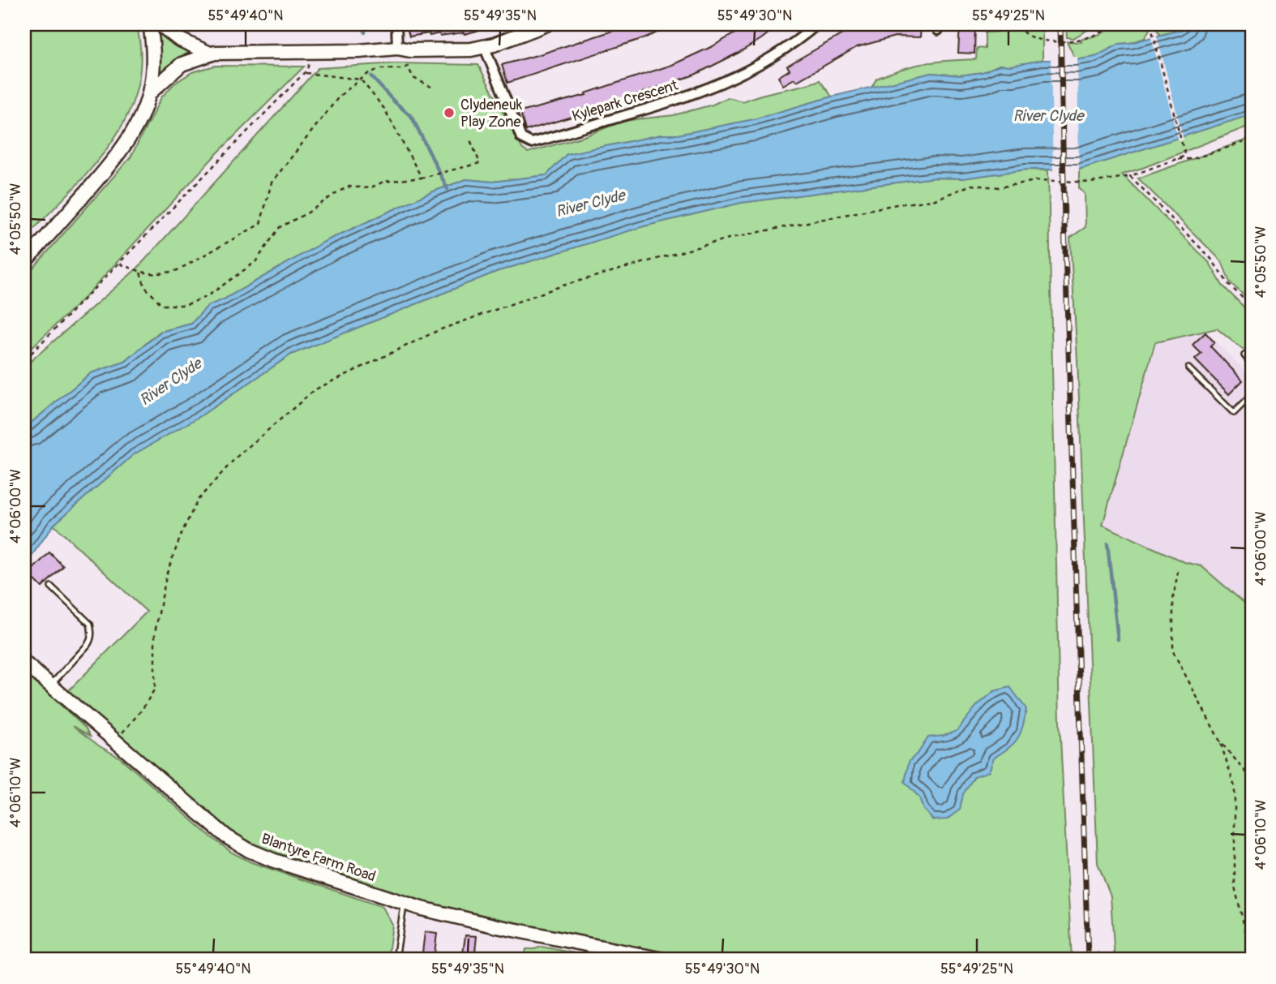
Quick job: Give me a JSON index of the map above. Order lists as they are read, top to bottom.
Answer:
{
  "streets": {
    "main road": ["Blantyre Farm Road"],
    "street": ["Kylepark Crescent"]
  },
  "water": ["River Clyde"],
  "places": ["Clydeneuk Play Zone"],
  "coordinates": [
    "55°49'40\"N",
    "55°49'35\"N",
    "55°49'30\"N",
    "55°49'25\"N",
    "4°05'50\"W",
    "4°06'00\"W",
    "4°06'10\"W"
  ]
}
